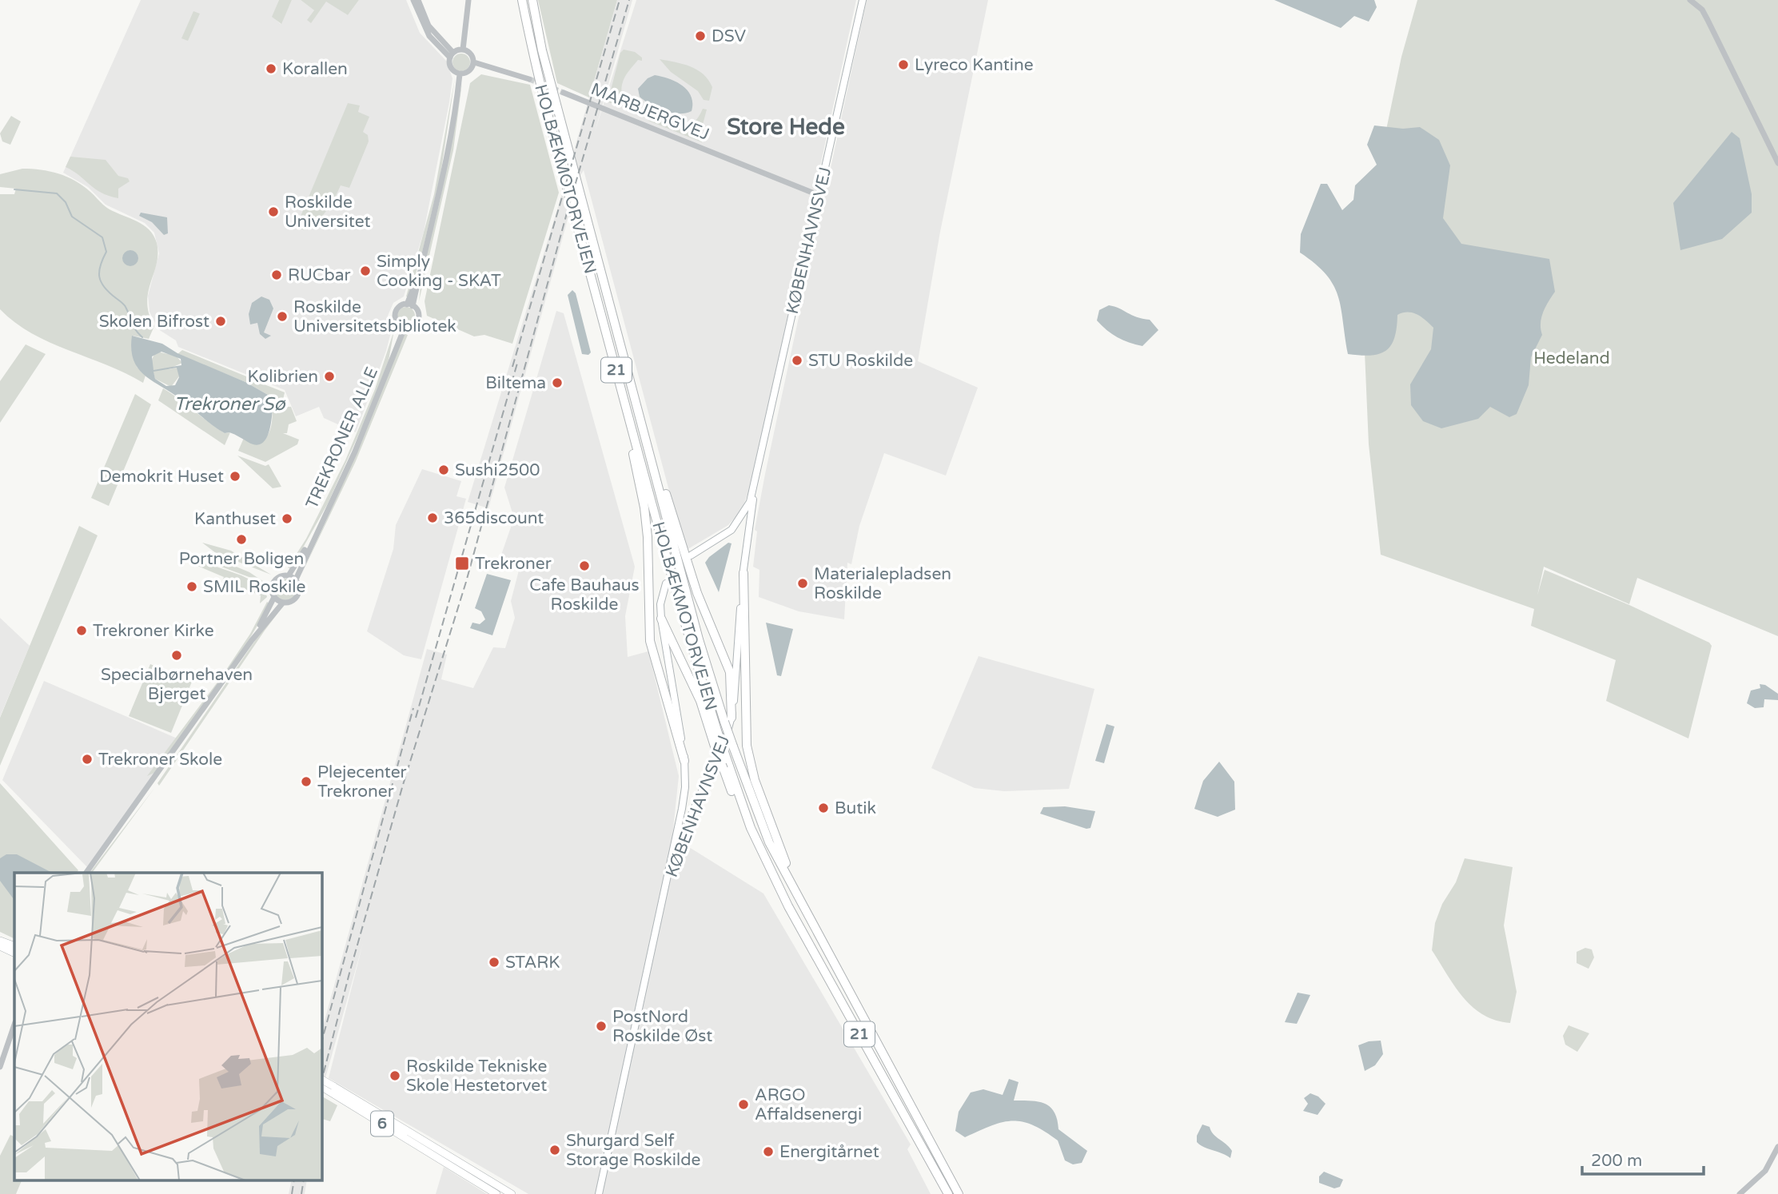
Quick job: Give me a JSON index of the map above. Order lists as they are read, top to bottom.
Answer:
{
  "streets": {
    "highway": ["HOLBÆKMOTORVEJEN", "21"],
    "main road": ["KØBENHAVNSVEJ", "6"],
    "street": ["MARBJERGVEJ", "TREKRONER ALLE"]
  },
  "crossings": [
    ["MARBJERGVEJ", "KØBENHAVNSVEJ"],
    ["HOLBÆKMOTORVEJEN", "KØBENHAVNSVEJ"]
  ],
  "districts": ["Store Hede"],
  "water": ["Trekroner Sø"],
  "parks": ["Hedeland"],
  "places": {
    "other": [
      "DSV",
      "Lyreco Kantine",
      "Korallen",
      "Roskilde Universitet",
      "Simply Cooking - SKAT",
      "RUCbar",
      "Roskilde Universitetsbibliotek",
      "Skolen Bifrost",
      "STU Roskilde",
      "Kolibrien",
      "Biltema",
      "Sushi2500",
      "Demokrit Huset",
      "365discount",
      "Kanthuset",
      "Portner Boligen",
      "Cafe Bauhaus Roskilde",
      "Materialepladsen Roskilde",
      "SMIL Roskile",
      "Trekroner Kirke",
      "Specialbørnehaven Bjerget",
      "Trekroner Skole",
      "Plejecenter Trekroner",
      "Butik",
      "STARK",
      "PostNord Roskilde Øst",
      "Roskilde Tekniske Skole Hestetorvet",
      "ARGO Affaldsenergi",
      "Shurgard Self Storage Roskilde",
      "Energitårnet"
    ],
    "transit": ["Trekroner"]
  },
  "scale_bar": "200 m"
}
